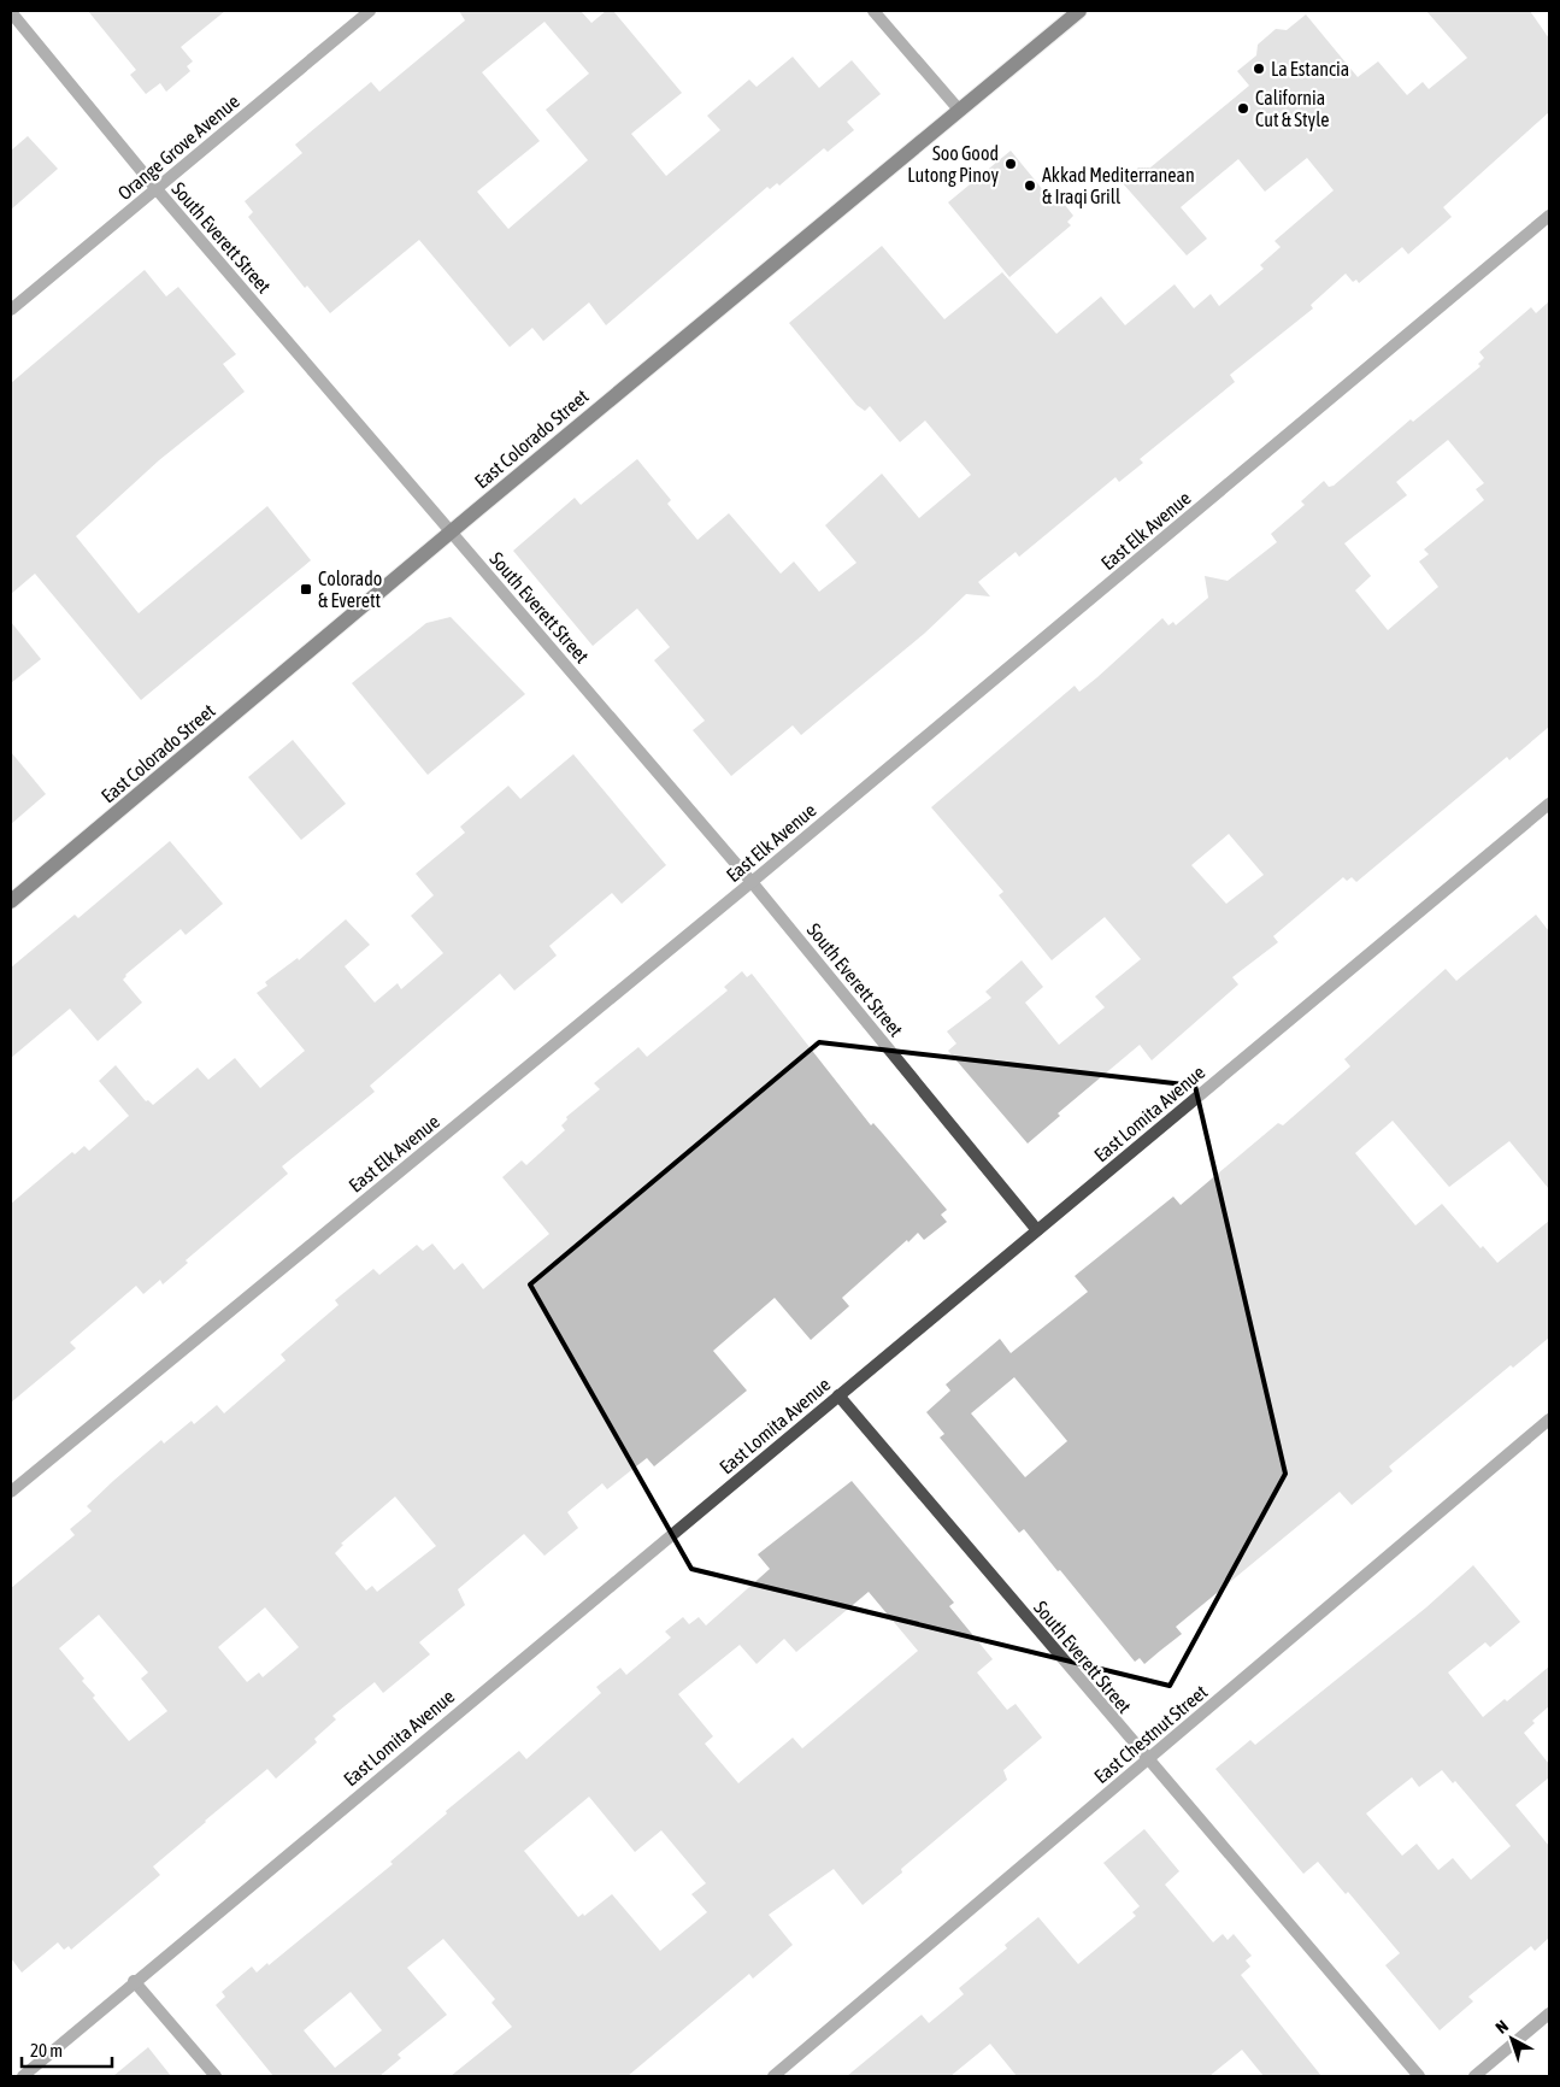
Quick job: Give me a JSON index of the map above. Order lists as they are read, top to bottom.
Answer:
{
  "streets": {
    "main road": ["East Colorado Street"],
    "street": [
      "Orange Grove Avenue",
      "South Everett Street",
      "East Elk Avenue",
      "East Lomita Avenue",
      "East Chestnut Street"
    ]
  },
  "crossings": [
    ["Orange Grove Avenue", "South Everett Street"],
    ["South Everett Street", "East Colorado Street"],
    ["South Everett Street", "East Elk Avenue"],
    ["South Everett Street", "East Lomita Avenue"],
    ["South Everett Street", "East Chestnut Street"]
  ],
  "places": {
    "other": [
      "La Estancia",
      "California Cut & Style",
      "Soo Good Lutong Pinoy",
      "Akkad Mediterranean & Iraqi Grill"
    ],
    "transit": ["Colorado & Everett"]
  },
  "scale_bar": "20 m",
  "north": "top left"
}
